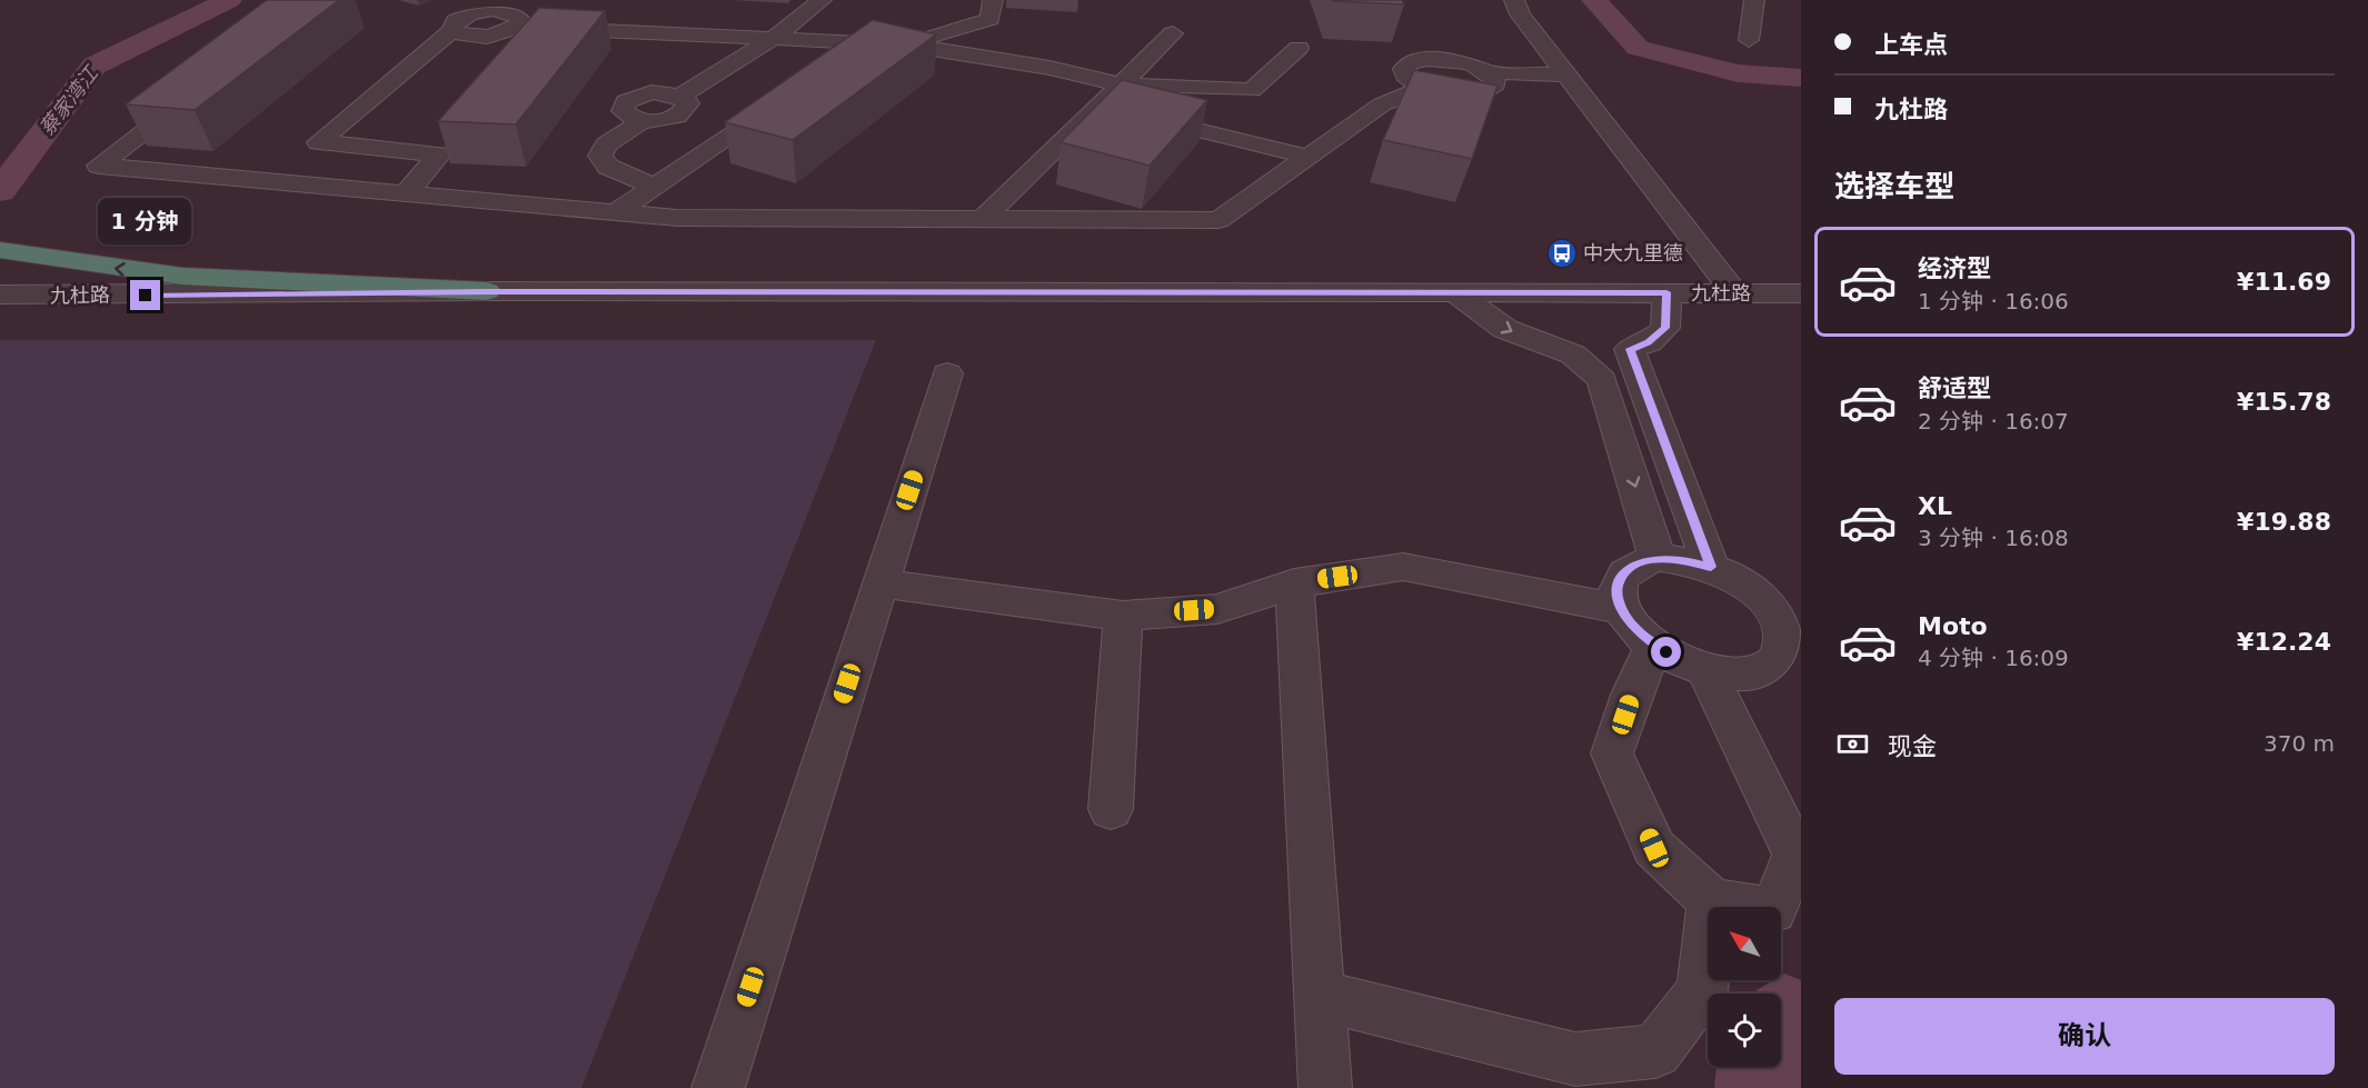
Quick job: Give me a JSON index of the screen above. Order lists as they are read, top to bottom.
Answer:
{
  "streets": {
    "street": ["九杜路"]
  },
  "water": ["蔡家湾江"],
  "places": {
    "bus stop": ["中大九里德"]
  },
  "north": "top left",
  "page": {
    "banner": ["上车点", "九杜路"],
    "heading": "选择车型",
    "bubble": "1 分钟",
    "list": [
      {
        "name": "经济型",
        "note": "1 分钟 · 16:06",
        "value": "¥11.69"
      },
      {
        "name": "舒适型",
        "note": "2 分钟 · 16:07",
        "value": "¥15.78"
      },
      {
        "name": "XL",
        "note": "3 分钟 · 16:08",
        "value": "¥19.88"
      },
      {
        "name": "Moto",
        "note": "4 分钟 · 16:09",
        "value": "¥12.24"
      }
    ],
    "pay": ["现金", "370 m"],
    "buttons": "确认"
  }
}
